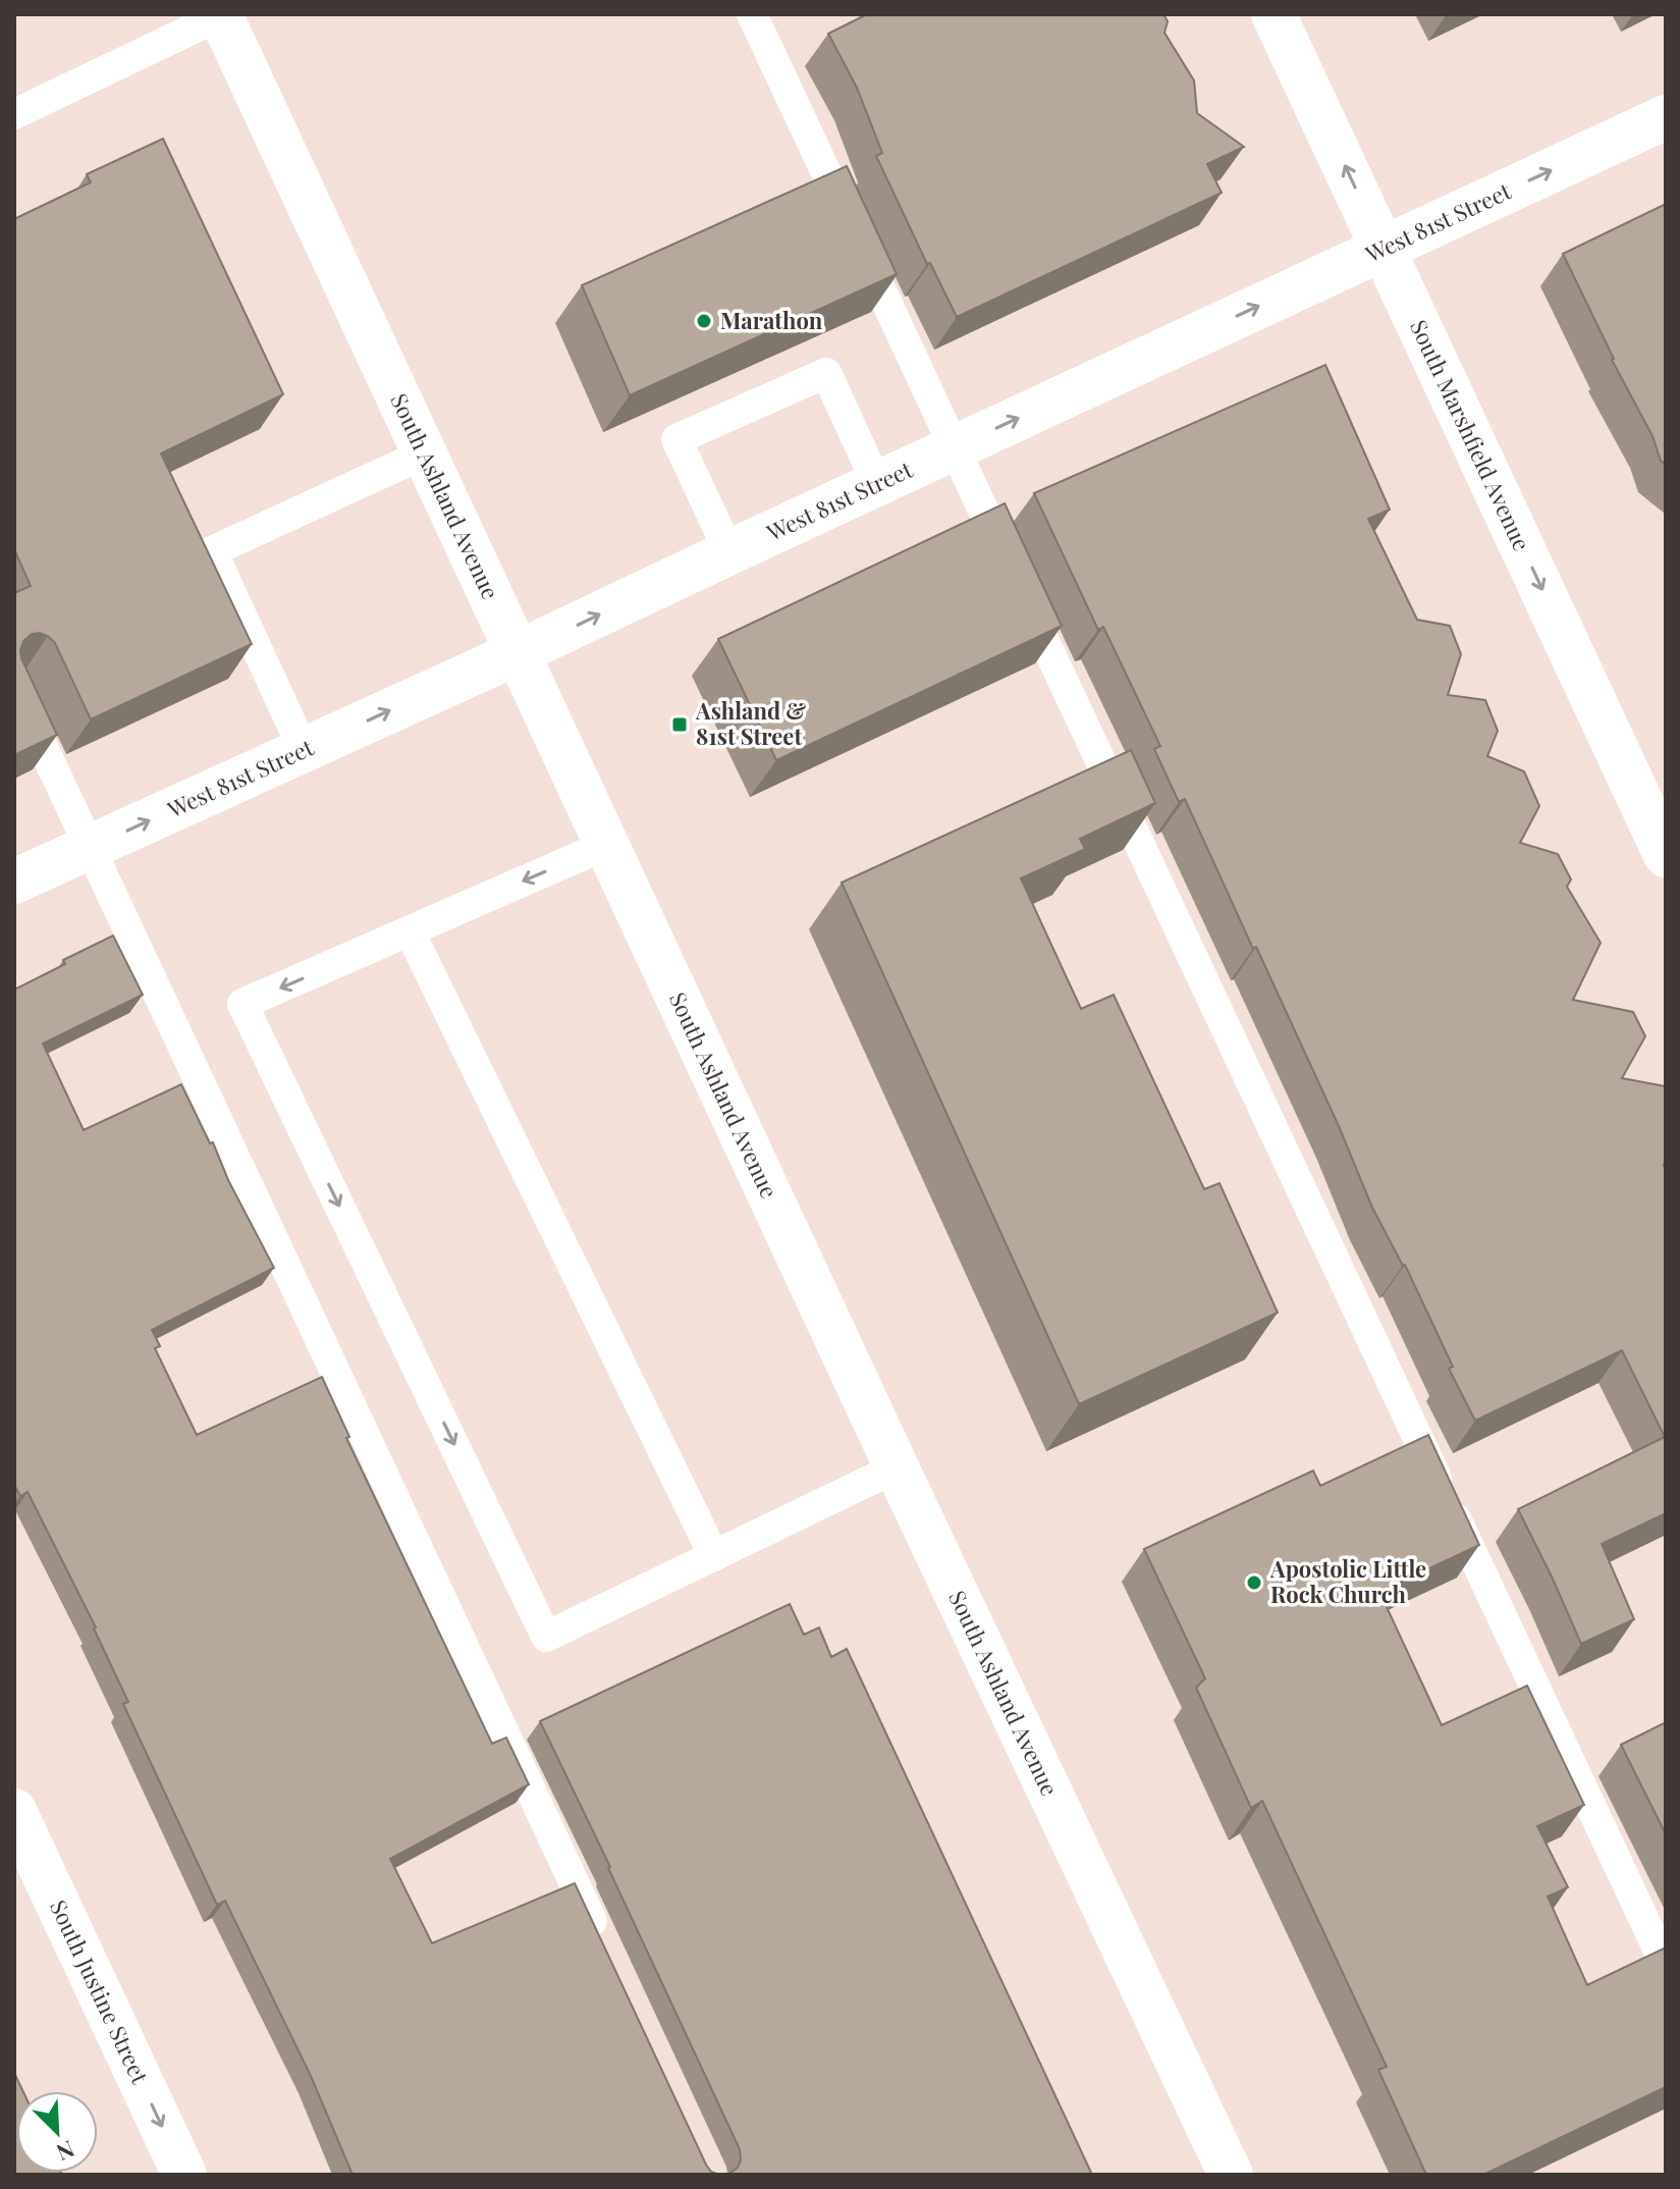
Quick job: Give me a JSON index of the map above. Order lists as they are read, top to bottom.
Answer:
{
  "streets": {
    "street": [
      "West 81st Street",
      "South Marshfield Avenue",
      "South Ashland Avenue",
      "South Justine Street"
    ]
  },
  "crossings": [
    ["West 81st Street", "South Marshfield Avenue"],
    ["West 81st Street", "South Ashland Avenue"]
  ],
  "one_way": ["West 81st Street", "South Justine Street"],
  "places": {
    "other": ["Marathon", "Apostolic Little Rock Church"],
    "transit": ["Ashland & 81st Street"]
  },
  "north": "bottom right"
}
